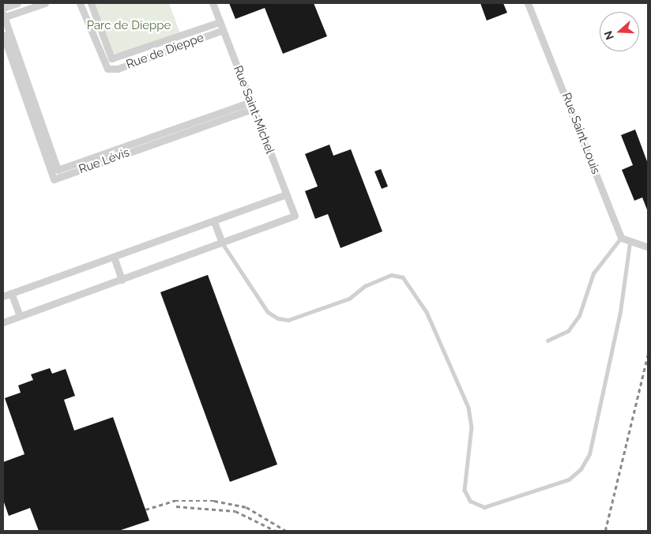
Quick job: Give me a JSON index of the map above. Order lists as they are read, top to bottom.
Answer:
{
  "streets": {
    "street": [
      "Rue de Dieppe",
      "Rue Saint-Michel",
      "Rue Saint-Louis",
      "Rue Lévis"
    ]
  },
  "crossings": [
    ["Rue de Dieppe", "Rue Saint-Michel"],
    ["Rue Saint-Michel", "Rue Lévis"]
  ],
  "parks": ["Parc de Dieppe"],
  "north": "left"
}
